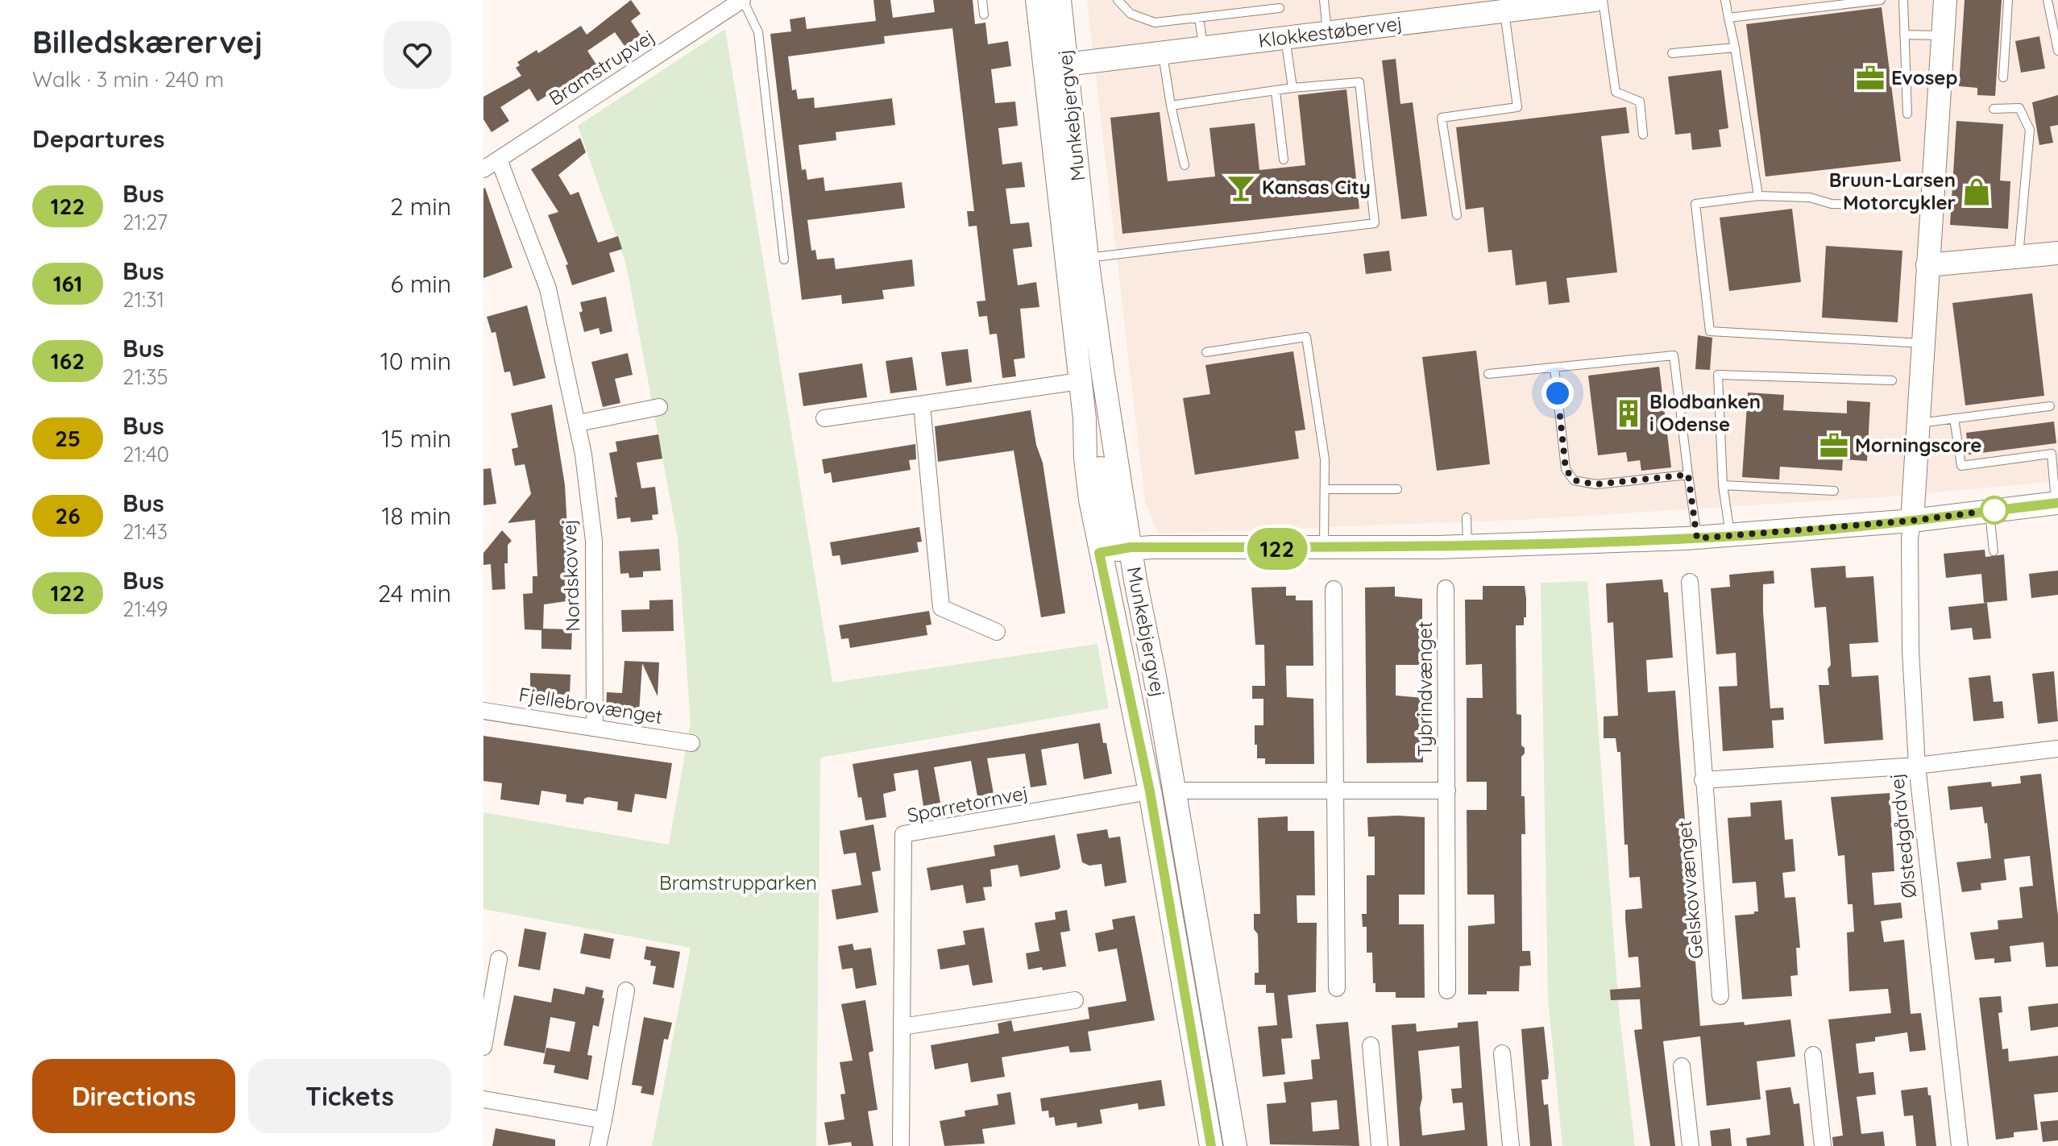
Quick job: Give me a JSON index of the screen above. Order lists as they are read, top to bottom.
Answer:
{
  "streets": {
    "street": [
      "Klokkestøbervej",
      "Bramstrupvej",
      "Munkebjergvej",
      "Nordskovvej",
      "Tybrindvænget",
      "Fjellebrovænget",
      "Sparretornvej",
      "Ølstedgårdvej",
      "Gelskovvænget"
    ]
  },
  "crossings": [
    ["Klokkestøbervej", "Munkebjergvej"],
    ["Bramstrupvej", "Nordskovvej"],
    ["Munkebjergvej", "Sparretornvej"],
    ["Nordskovvej", "Fjellebrovænget"]
  ],
  "parks": ["Bramstrupparken"],
  "places": {
    "office": ["Evosep", "Morningscore"],
    "bar": ["Kansas City"],
    "shop": ["Bruun-Larsen Motorcykler"],
    "building": ["Blodbanken i Odense"]
  },
  "lines": ["bus line 122"],
  "page": {
    "heading": [
      ["Billedskærervej", "Walk · 3 min · 240 m"],
      "Departures"
    ],
    "on_map": "122",
    "list": [
      {
        "mark": "122",
        "name": "Bus",
        "note": "21:27",
        "value": "2 min"
      },
      {
        "mark": "161",
        "name": "Bus",
        "note": "21:31",
        "value": "6 min"
      },
      {
        "mark": "162",
        "name": "Bus",
        "note": "21:35",
        "value": "10 min"
      },
      {
        "mark": "25",
        "name": "Bus",
        "note": "21:40",
        "value": "15 min"
      },
      {
        "mark": "26",
        "name": "Bus",
        "note": "21:43",
        "value": "18 min"
      },
      {
        "mark": "122",
        "name": "Bus",
        "note": "21:49",
        "value": "24 min"
      }
    ],
    "buttons": ["Directions", "Tickets"]
  }
}
